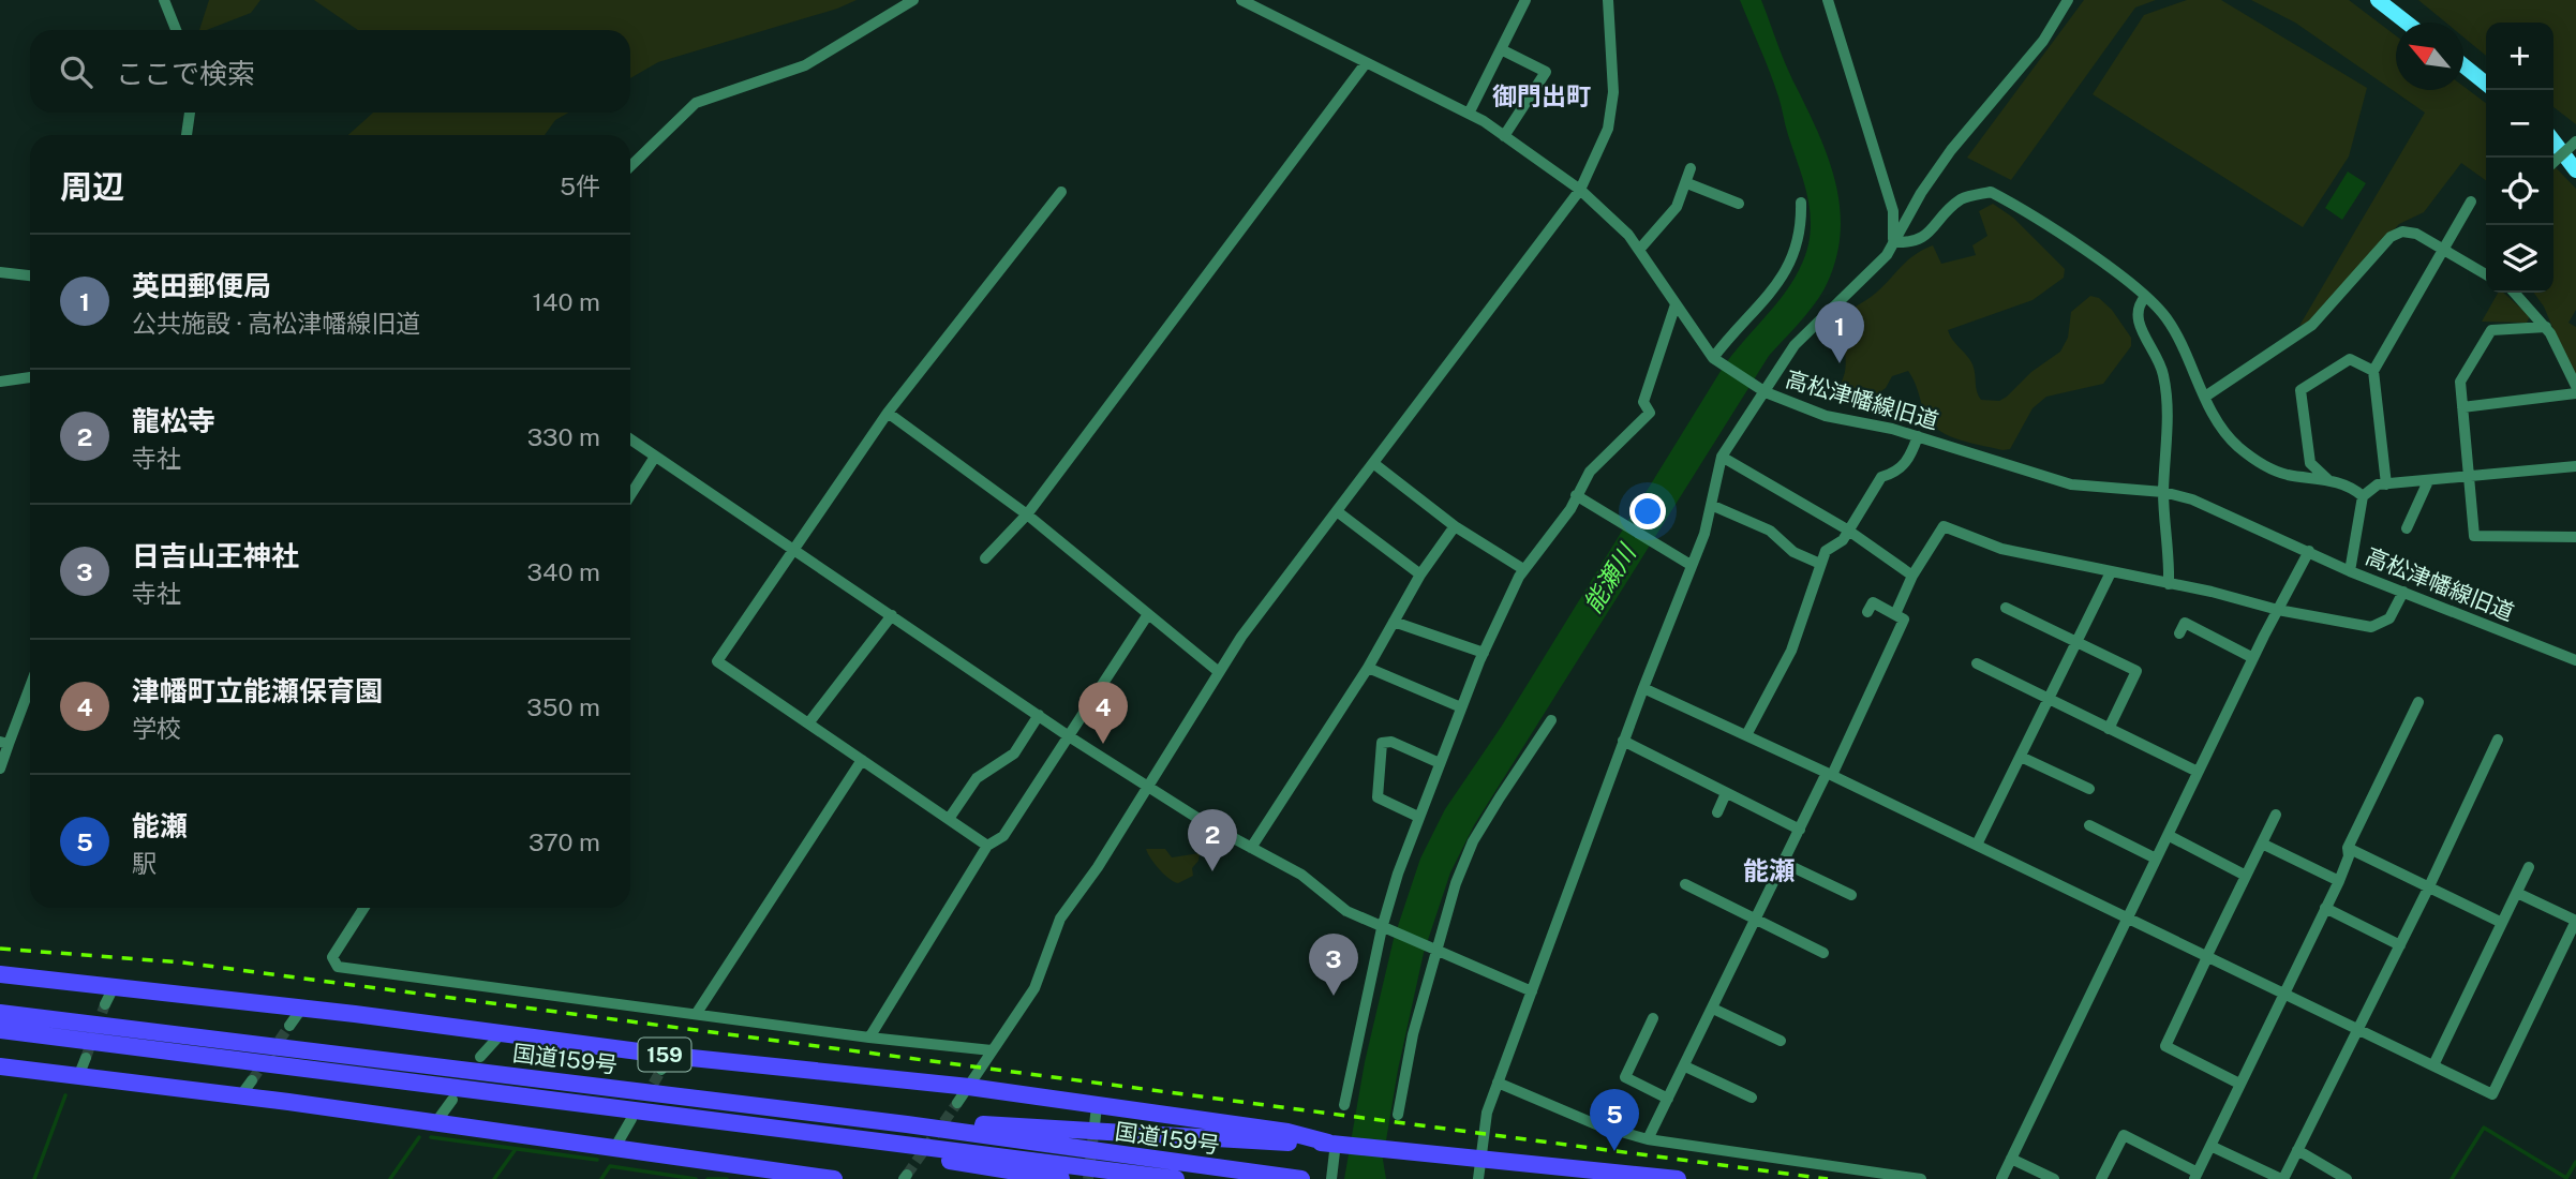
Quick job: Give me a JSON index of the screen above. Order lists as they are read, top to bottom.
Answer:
{
  "streets": {
    "highway": ["159", "国道159号"],
    "street": ["高松津幡線旧道"]
  },
  "crossings": [
    ["159", "国道159号"]
  ],
  "districts": ["御門出町", "能瀬"],
  "water": ["能瀬川"],
  "north": "top left",
  "page": {
    "map_buttons": ["+", "−"],
    "search": "ここで検索",
    "heading": ["周辺", "5件"],
    "list": [
      {
        "mark": "1",
        "name": "英田郵便局",
        "note": "公共施設 · 高松津幡線旧道",
        "value": "140 m"
      },
      {
        "mark": "2",
        "name": "龍松寺",
        "note": "寺社",
        "value": "330 m"
      },
      {
        "mark": "3",
        "name": "日吉山王神社",
        "note": "寺社",
        "value": "340 m"
      },
      {
        "mark": "4",
        "name": "津幡町立能瀬保育園",
        "note": "学校",
        "value": "350 m"
      },
      {
        "mark": "5",
        "name": "能瀬",
        "note": "駅",
        "value": "370 m"
      }
    ],
    "pins": [
      "1",
      "4",
      "2",
      "3",
      "5"
    ]
  }
}
